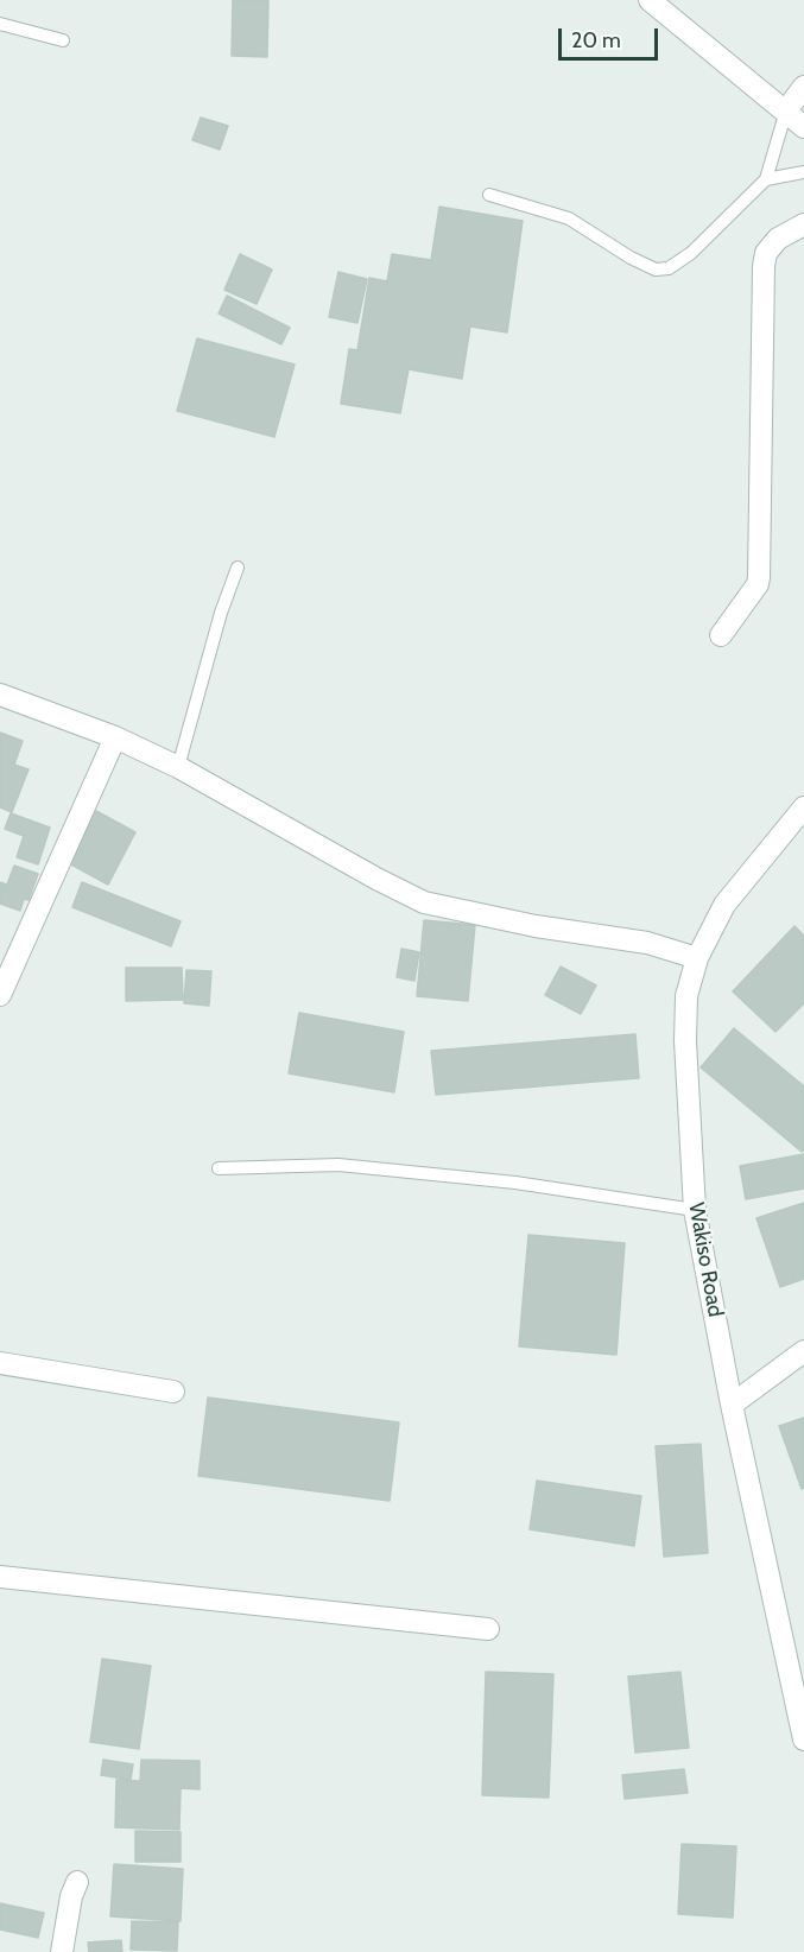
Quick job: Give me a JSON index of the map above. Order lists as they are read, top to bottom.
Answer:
{
  "streets": {
    "street": ["Wakiso Road"]
  },
  "scale_bar": "20 m"
}
